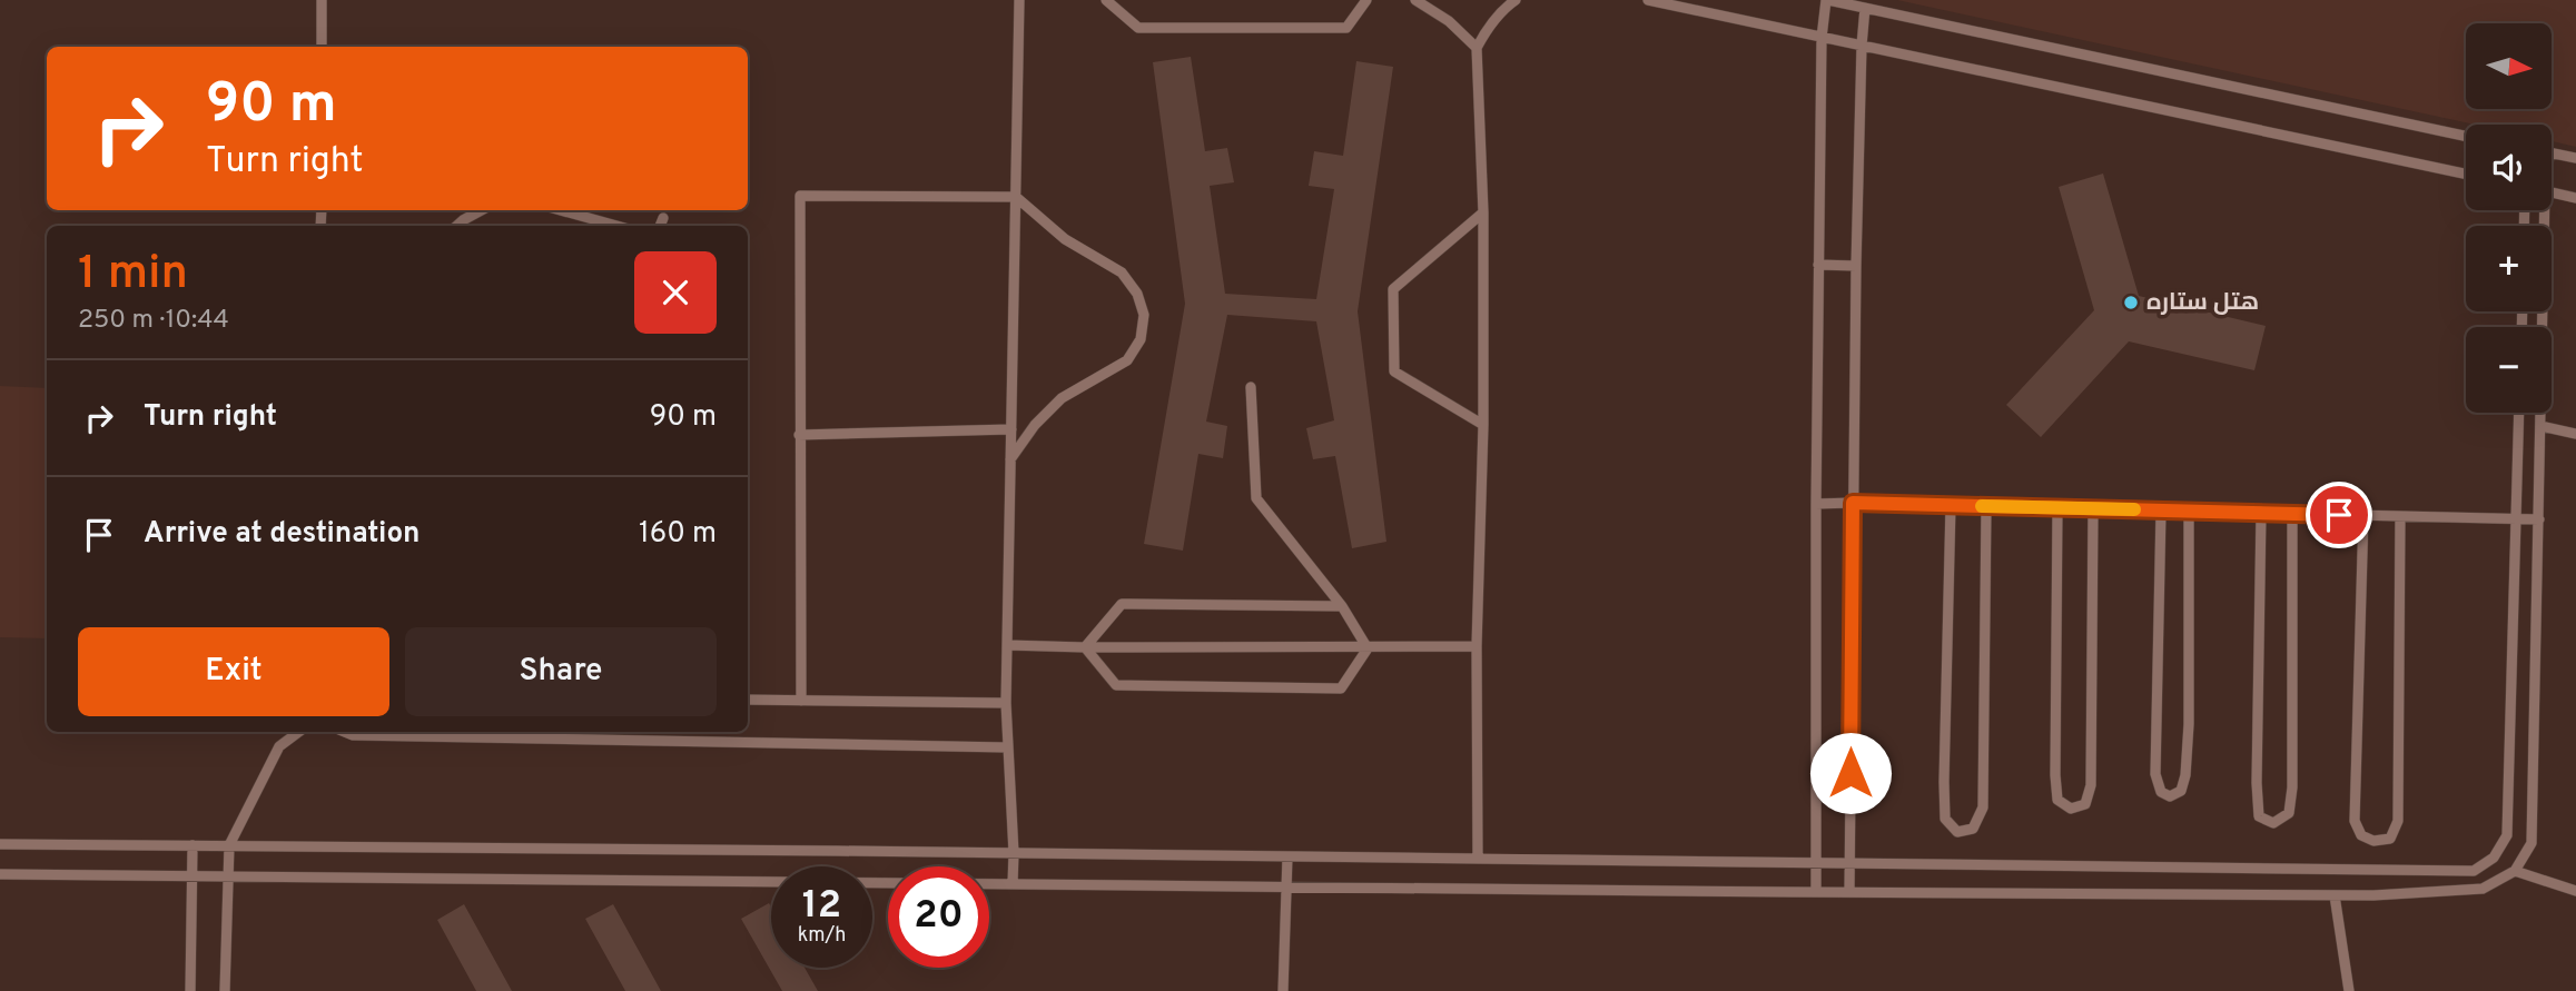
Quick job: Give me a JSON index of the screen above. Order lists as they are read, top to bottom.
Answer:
{
  "places": ["هتل ستاره"],
  "north": "right",
  "page": {
    "map_buttons": ["+", "−"],
    "turn": ["90 m", "Turn right"],
    "heading": ["1 min", "250 m · 10:44"],
    "list": [
      {
        "name": "Turn right",
        "value": "90 m"
      },
      {
        "name": "Arrive at destination",
        "value": "160 m"
      }
    ],
    "buttons": ["Exit", "Share"],
    "speed": "12 km/h",
    "limit": "20"
  }
}
